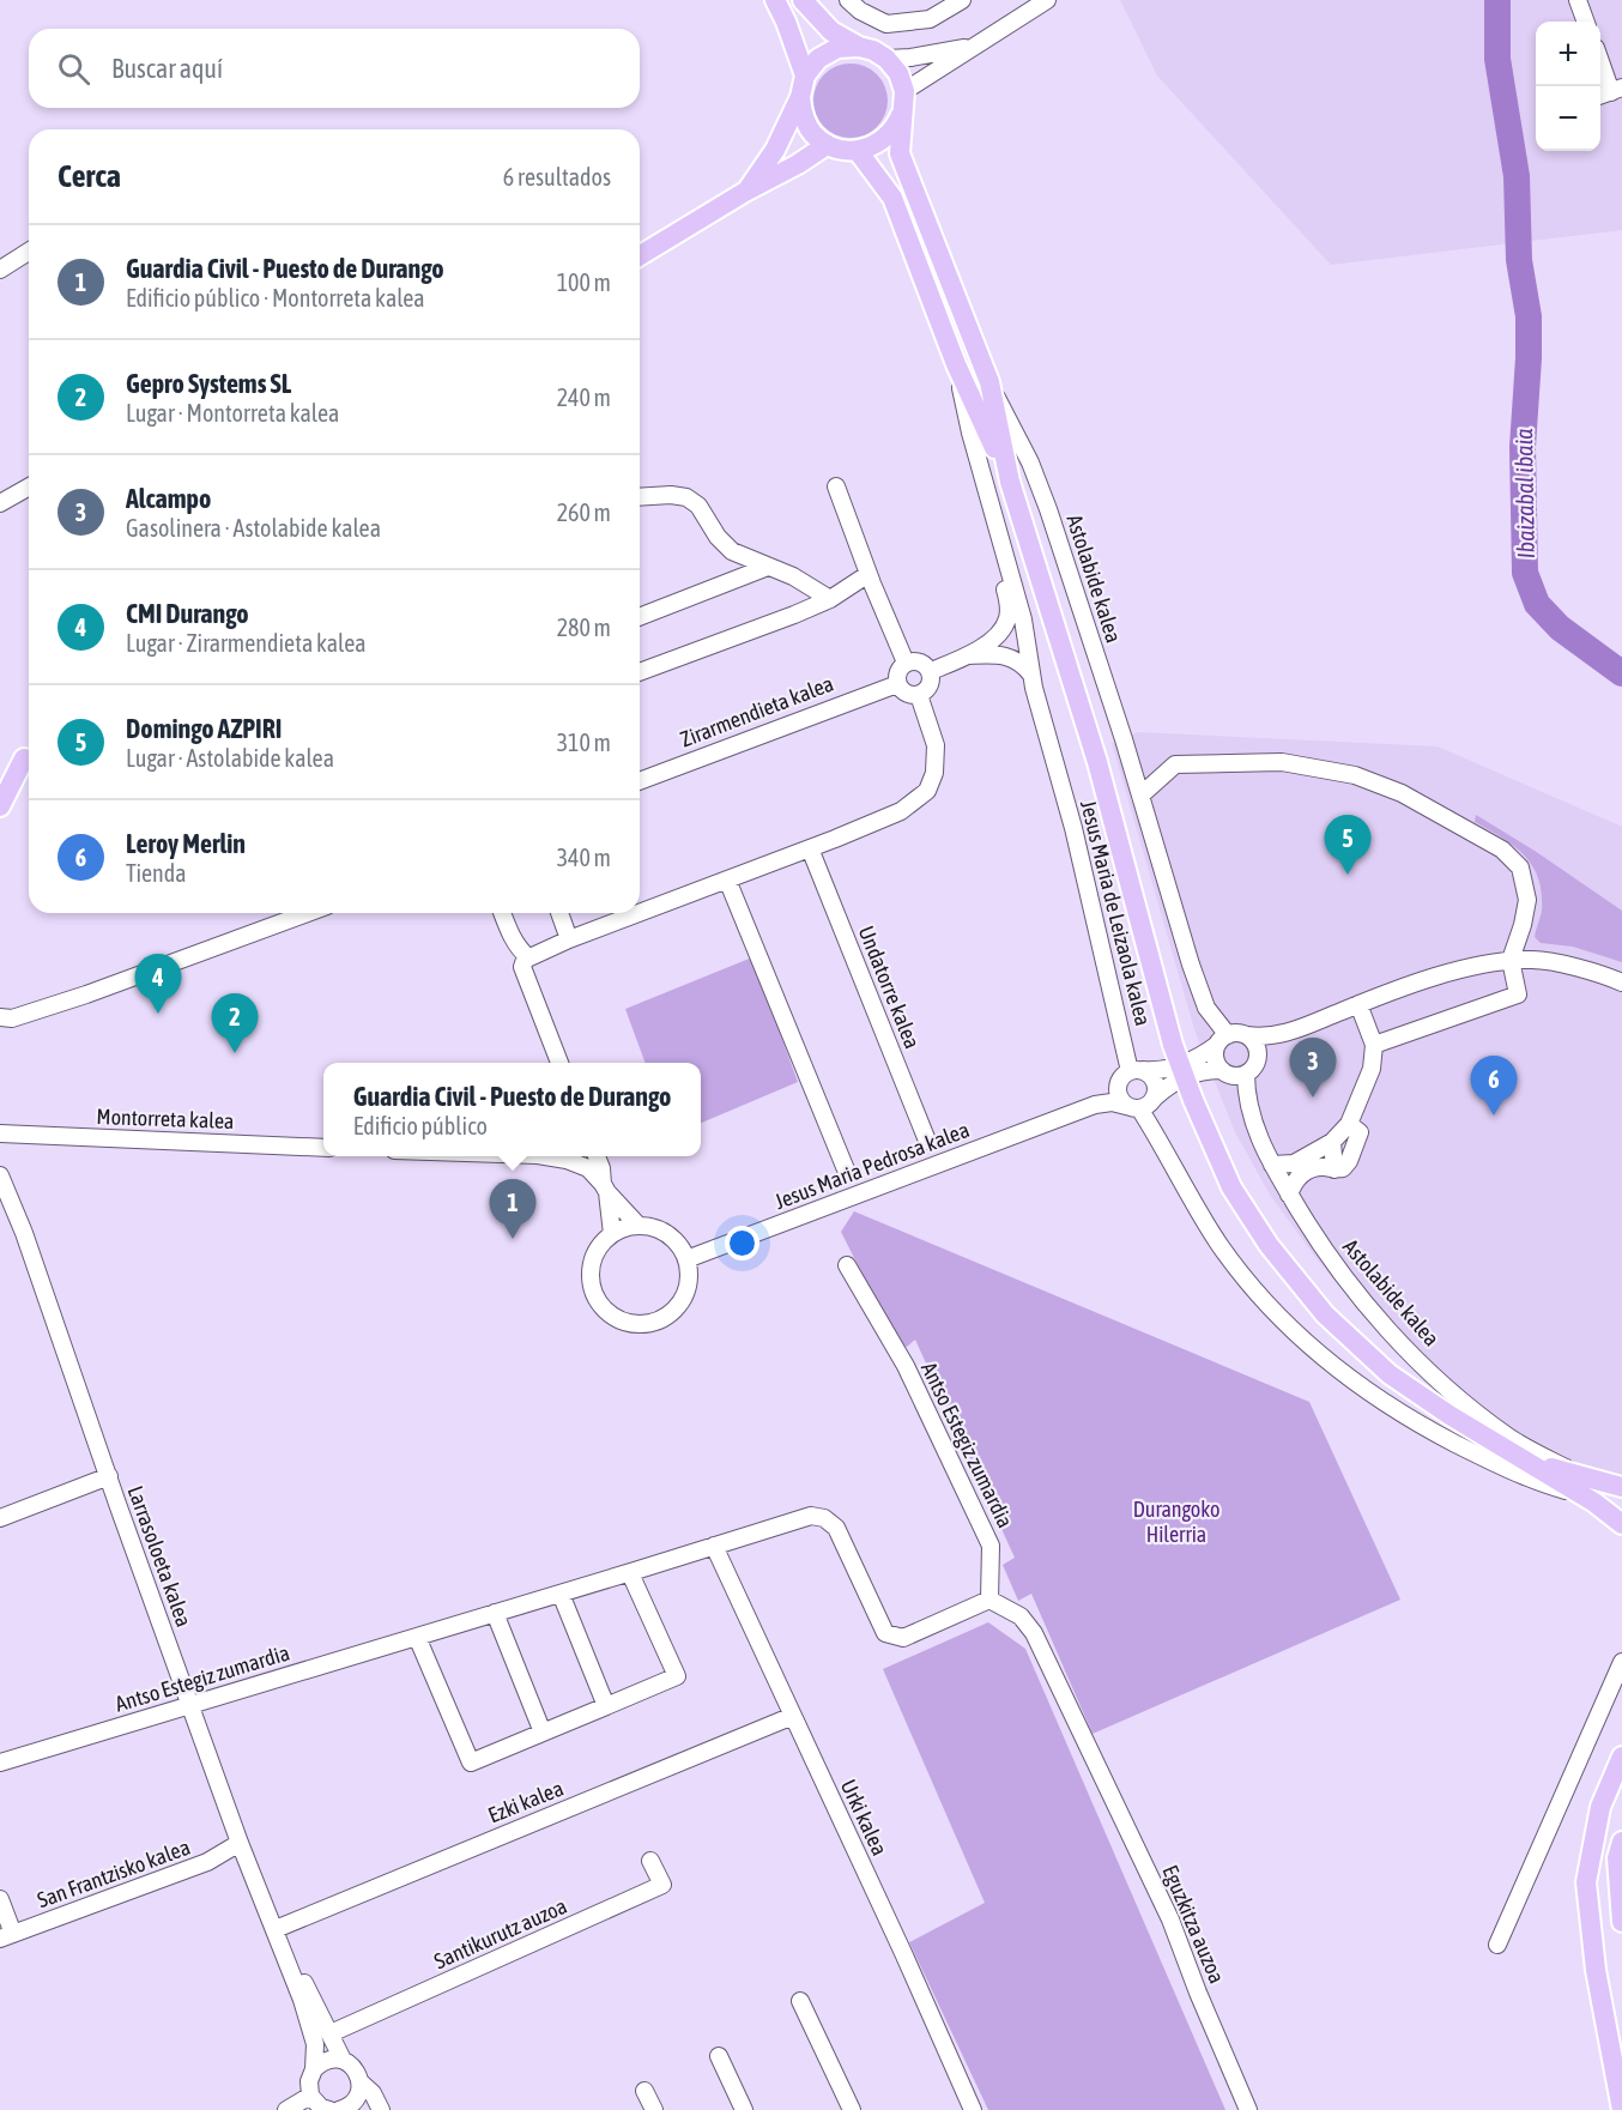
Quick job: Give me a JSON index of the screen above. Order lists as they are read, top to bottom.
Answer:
{
  "streets": {
    "street": [
      "Astolabide kalea",
      "Zirarmendieta kalea",
      "Jesus Maria de Leizaola kalea",
      "Undatorre kalea",
      "Montorreta kalea",
      "Jesus Maria Pedrosa kalea",
      "Antso Estegiz zumardia",
      "Larrasoloeta kalea",
      "Ezki kalea",
      "Urki kalea",
      "San Frantzisko kalea",
      "Eguzkitza auzoa",
      "Santikurutz auzoa"
    ]
  },
  "crossings": [
    ["Antso Estegiz zumardia", "Larrasoloeta kalea"],
    ["Antso Estegiz zumardia", "Urki kalea"],
    ["Antso Estegiz zumardia", "Eguzkitza auzoa"],
    ["Larrasoloeta kalea", "Ezki kalea"],
    ["Larrasoloeta kalea", "San Frantzisko kalea"],
    ["Ezki kalea", "Urki kalea"]
  ],
  "water": ["Ibaizabal ibaia"],
  "parks": ["Durangoko Hilerria"],
  "page": {
    "map_buttons": ["+", "−"],
    "search": "Buscar aquí",
    "heading": ["Cerca", "6 resultados"],
    "list": [
      {
        "mark": "1",
        "name": "Guardia Civil - Puesto de Durango",
        "note": "Edificio público · Montorreta kalea",
        "value": "100 m"
      },
      {
        "mark": "2",
        "name": "Gepro Systems SL",
        "note": "Lugar · Montorreta kalea",
        "value": "240 m"
      },
      {
        "mark": "3",
        "name": "Alcampo",
        "note": "Gasolinera · Astolabide kalea",
        "value": "260 m"
      },
      {
        "mark": "4",
        "name": "CMI Durango",
        "note": "Lugar · Zirarmendieta kalea",
        "value": "280 m"
      },
      {
        "mark": "5",
        "name": "Domingo AZPIRI",
        "note": "Lugar · Astolabide kalea",
        "value": "310 m"
      },
      {
        "mark": "6",
        "name": "Leroy Merlin",
        "note": "Tienda",
        "value": "340 m"
      }
    ],
    "pins": [
      "5",
      "4",
      "2",
      "3",
      "6",
      "1"
    ],
    "popup": ["Guardia Civil - Puesto de Durango", "Edificio público"]
  }
}
